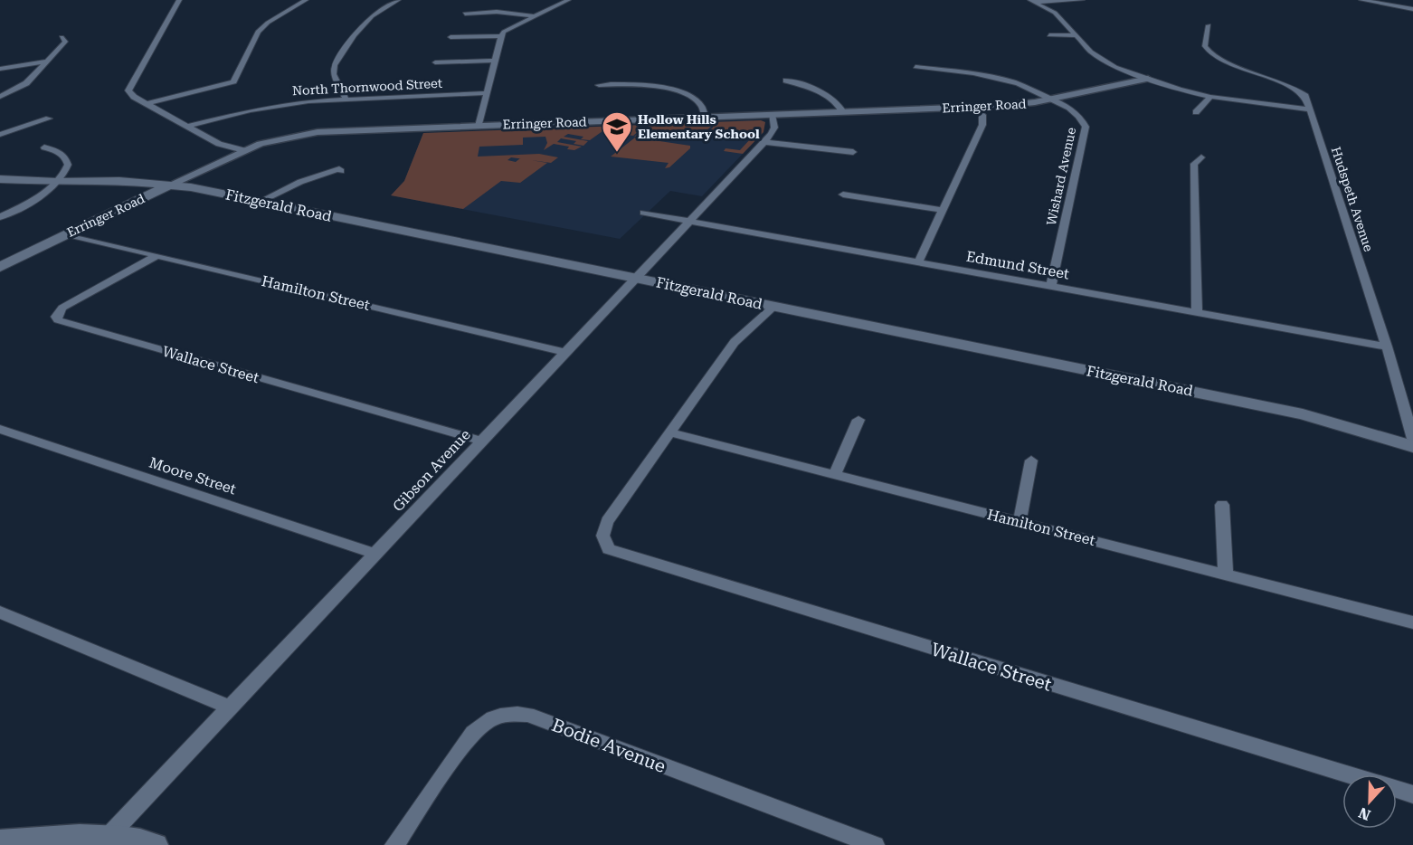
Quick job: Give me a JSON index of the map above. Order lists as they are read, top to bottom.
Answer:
{
  "streets": {
    "main road": ["Erringer Road", "Fitzgerald Road"],
    "street": [
      "North Thornwood Street",
      "Wishard Avenue",
      "Hudspeth Avenue",
      "Edmund Street",
      "Hamilton Street",
      "Wallace Street",
      "Gibson Avenue",
      "Moore Street",
      "Bodie Avenue"
    ]
  },
  "crossings": [
    ["Erringer Road", "Wishard Avenue"],
    ["Erringer Road", "Fitzgerald Road"],
    ["Erringer Road", "Hamilton Street"],
    ["Erringer Road", "Gibson Avenue"],
    ["Wishard Avenue", "Edmund Street"],
    ["Hudspeth Avenue", "Edmund Street"],
    ["Fitzgerald Road", "Gibson Avenue"],
    ["Edmund Street", "Gibson Avenue"],
    ["Hamilton Street", "Wallace Street"],
    ["Hamilton Street", "Gibson Avenue"],
    ["Wallace Street", "Gibson Avenue"],
    ["Gibson Avenue", "Moore Street"]
  ],
  "places": {
    "school or university": ["Hollow Hills Elementary School"]
  },
  "north": "bottom"
}
